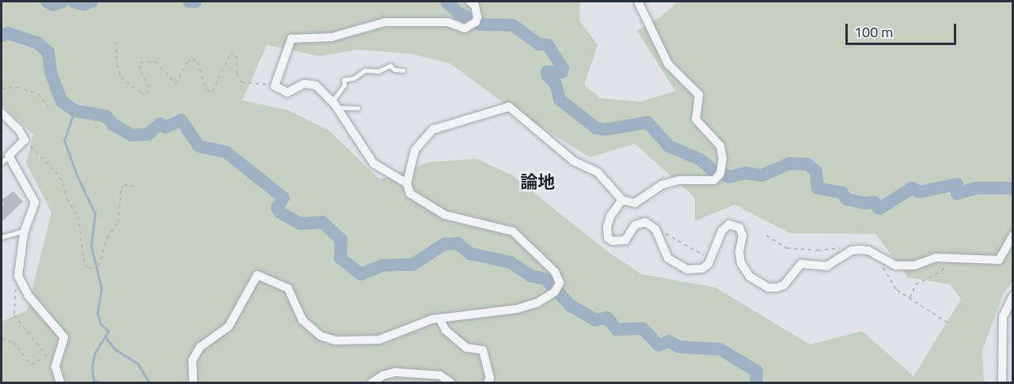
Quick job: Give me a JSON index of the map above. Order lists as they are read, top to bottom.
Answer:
{
  "districts": ["論地"],
  "scale_bar": "100 m"
}
